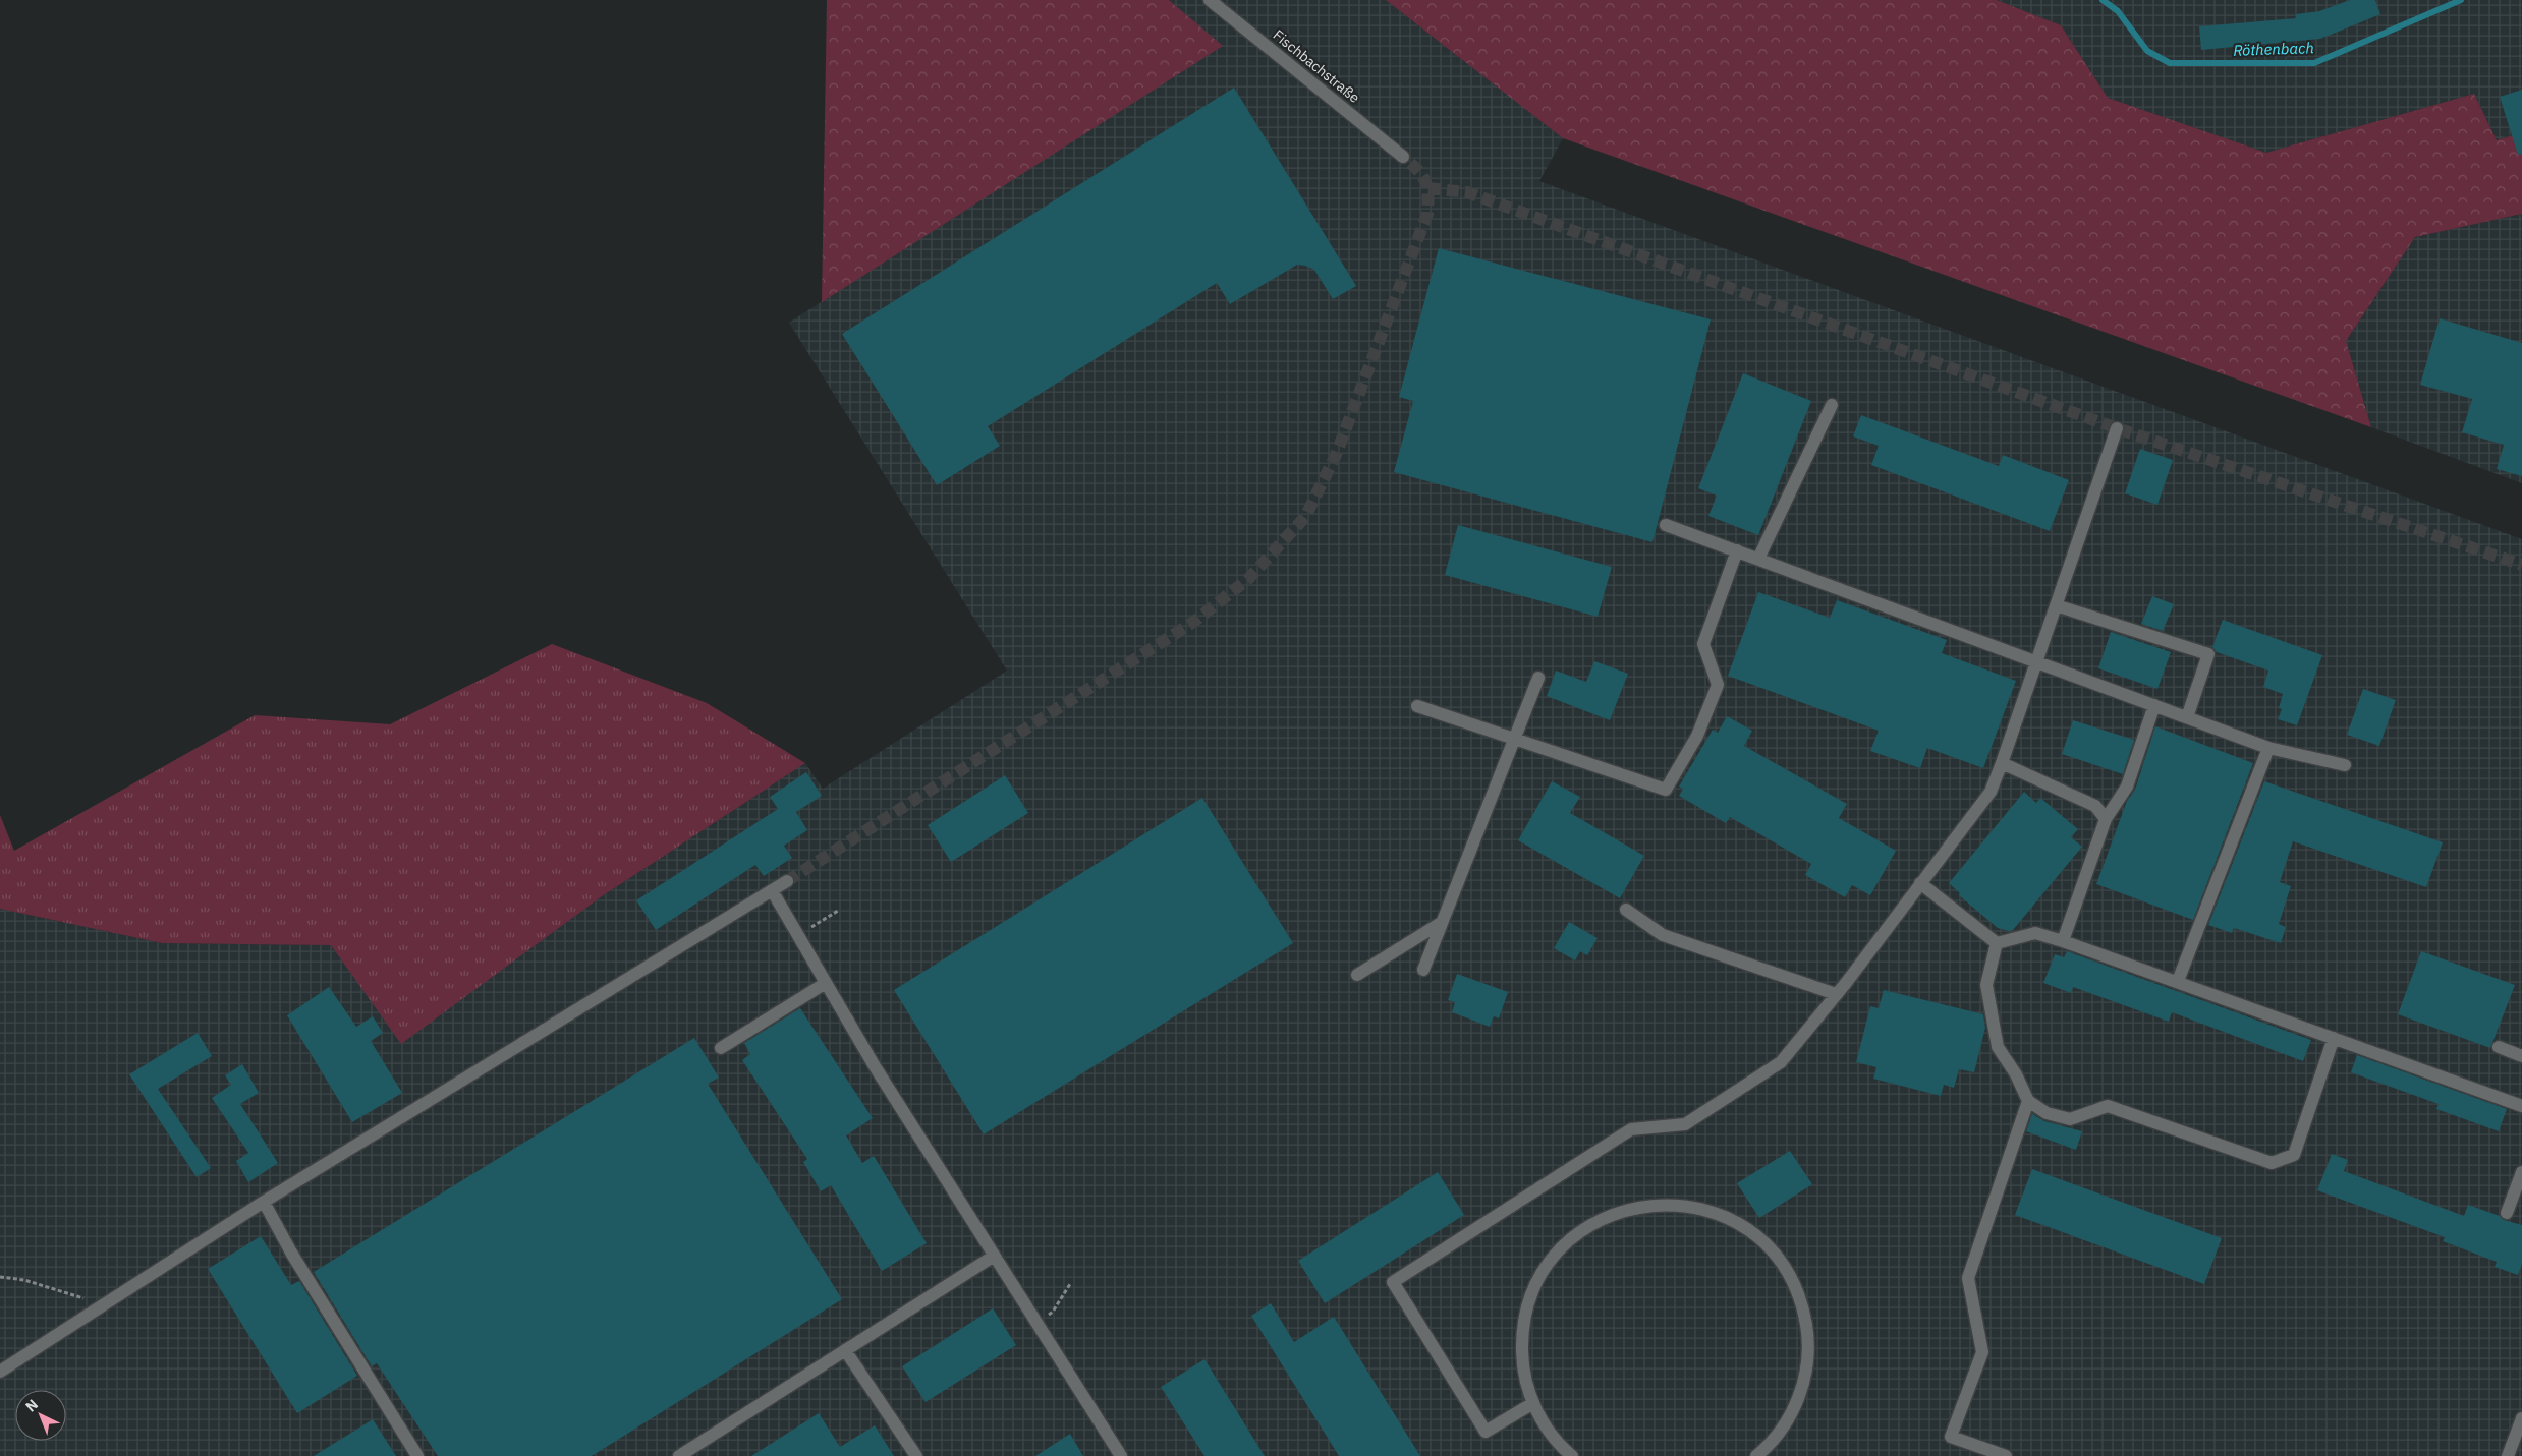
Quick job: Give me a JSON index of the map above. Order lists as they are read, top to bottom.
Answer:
{
  "streets": {
    "street": ["Fischbachstraße"]
  },
  "water": ["Röthenbach"],
  "north": "top left"
}
